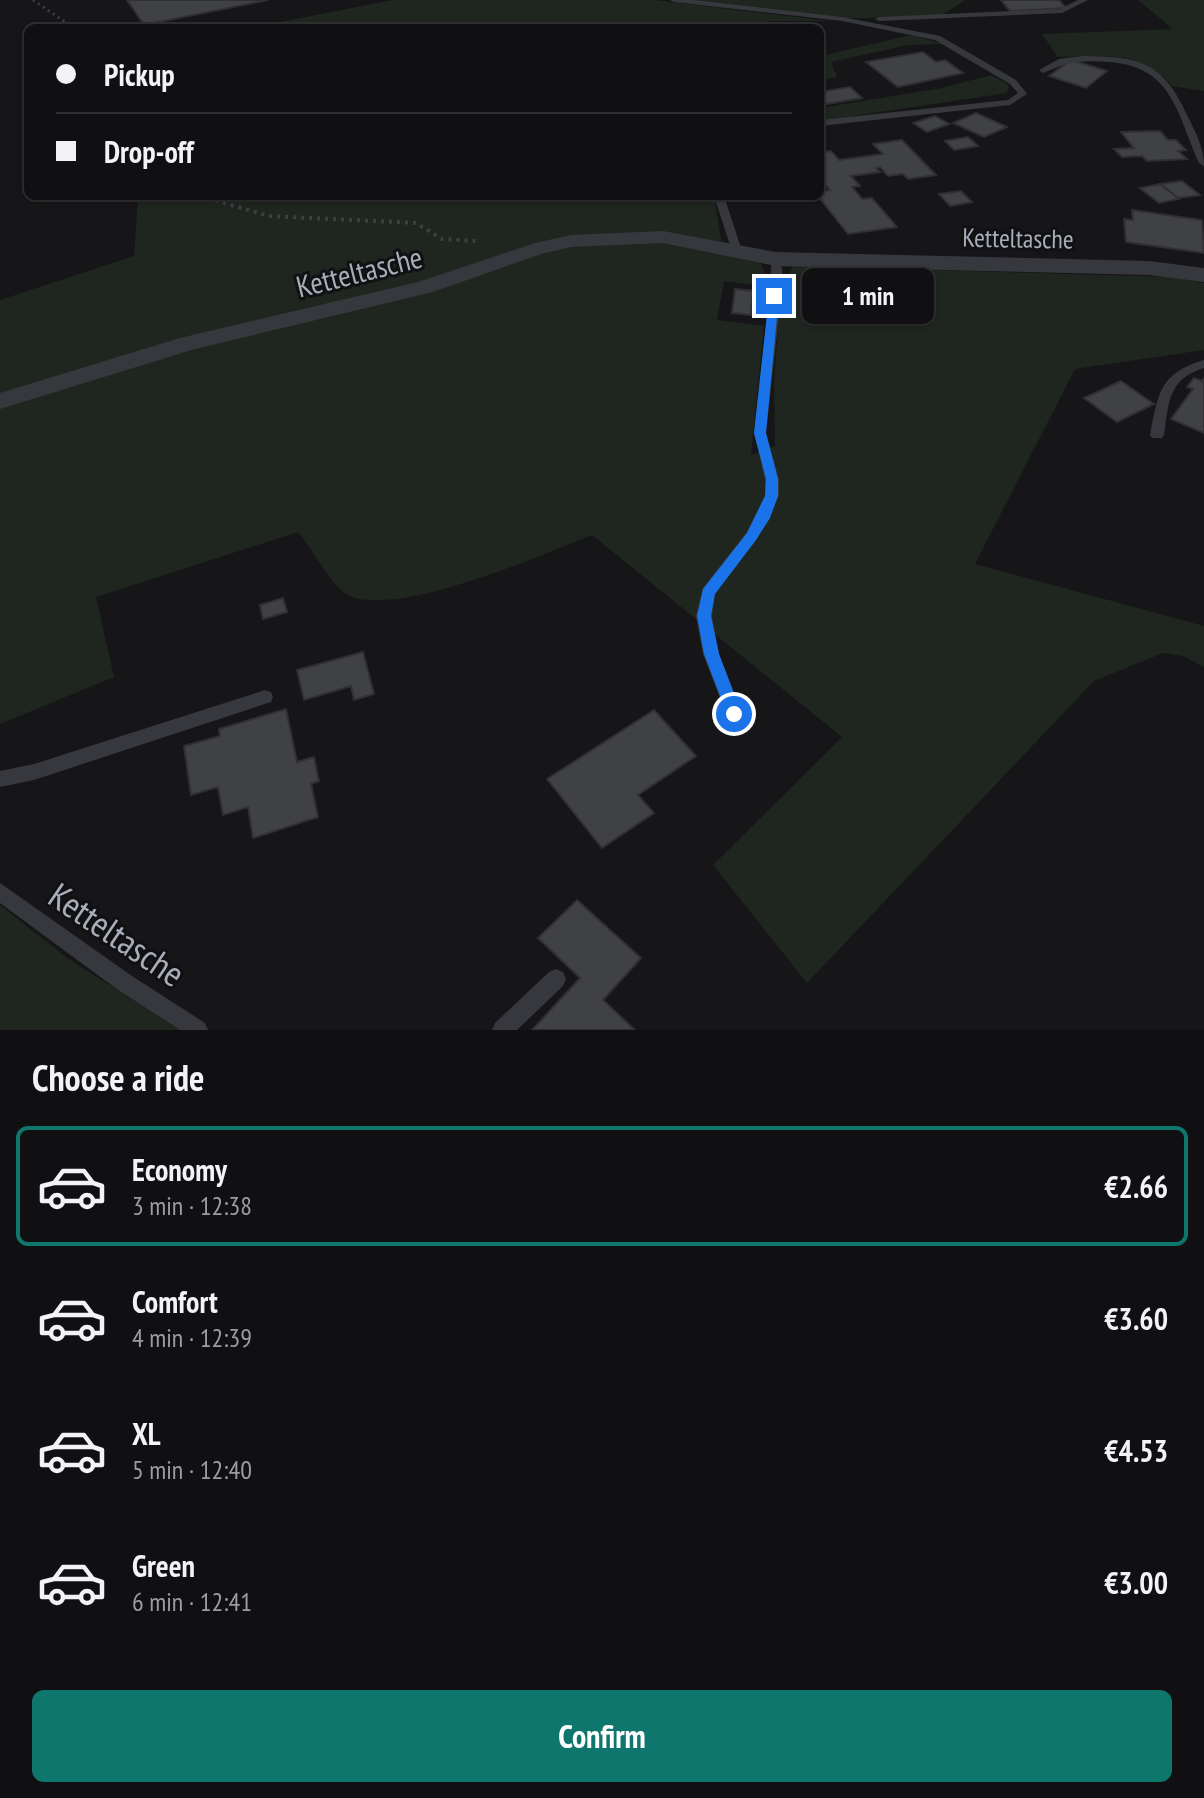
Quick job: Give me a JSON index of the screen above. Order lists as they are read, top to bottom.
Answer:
{
  "streets": {
    "street": ["Ketteltasche"]
  },
  "page": {
    "banner": ["Pickup", "Drop-off"],
    "bubble": "1 min",
    "heading": "Choose a ride",
    "list": [
      {
        "name": "Economy",
        "note": "3 min · 12:38",
        "value": "€2.66"
      },
      {
        "name": "Comfort",
        "note": "4 min · 12:39",
        "value": "€3.60"
      },
      {
        "name": "XL",
        "note": "5 min · 12:40",
        "value": "€4.53"
      },
      {
        "name": "Green",
        "note": "6 min · 12:41",
        "value": "€3.00"
      }
    ],
    "buttons": "Confirm"
  }
}
